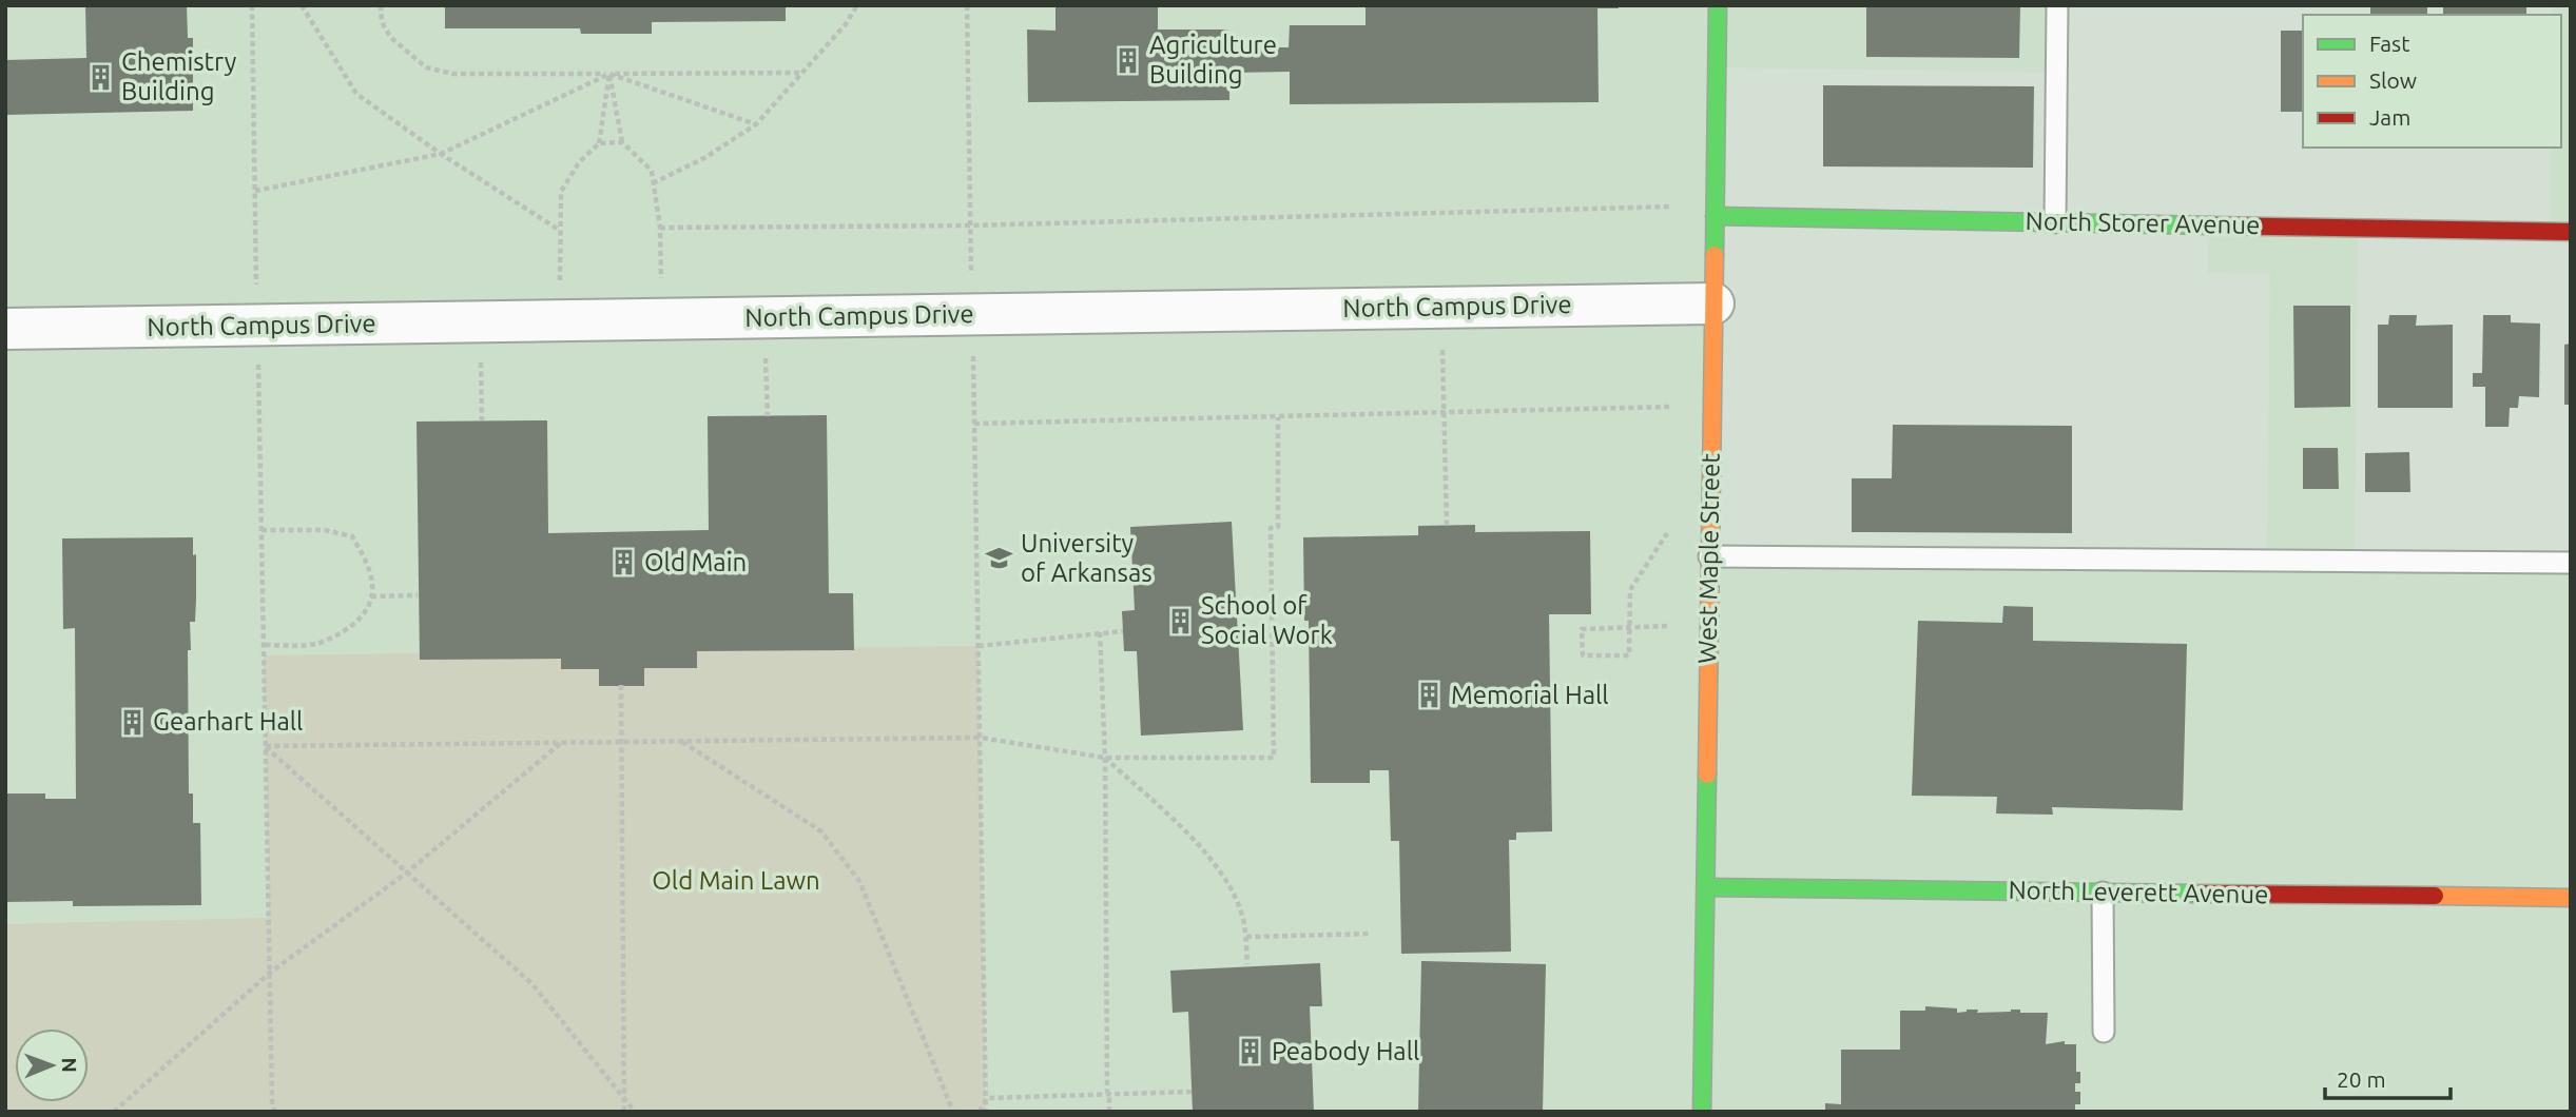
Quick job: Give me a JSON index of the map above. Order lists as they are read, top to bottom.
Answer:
{
  "streets": {
    "street": [
      "North Storer Avenue",
      "North Campus Drive",
      "West Maple Street",
      "North Leverett Avenue"
    ]
  },
  "crossings": [
    ["North Storer Avenue", "West Maple Street"],
    ["North Campus Drive", "West Maple Street"],
    ["West Maple Street", "North Leverett Avenue"]
  ],
  "parks": ["Old Main Lawn"],
  "places": {
    "building": [
      "Agriculture Building",
      "Chemistry Building",
      "Old Main",
      "School of Social Work",
      "Memorial Hall",
      "Gearhart Hall",
      "Peabody Hall"
    ],
    "school or university": ["University of Arkansas"]
  },
  "legend": ["Fast", "Slow", "Jam"],
  "scale_bar": "20 m",
  "north": "right"
}
